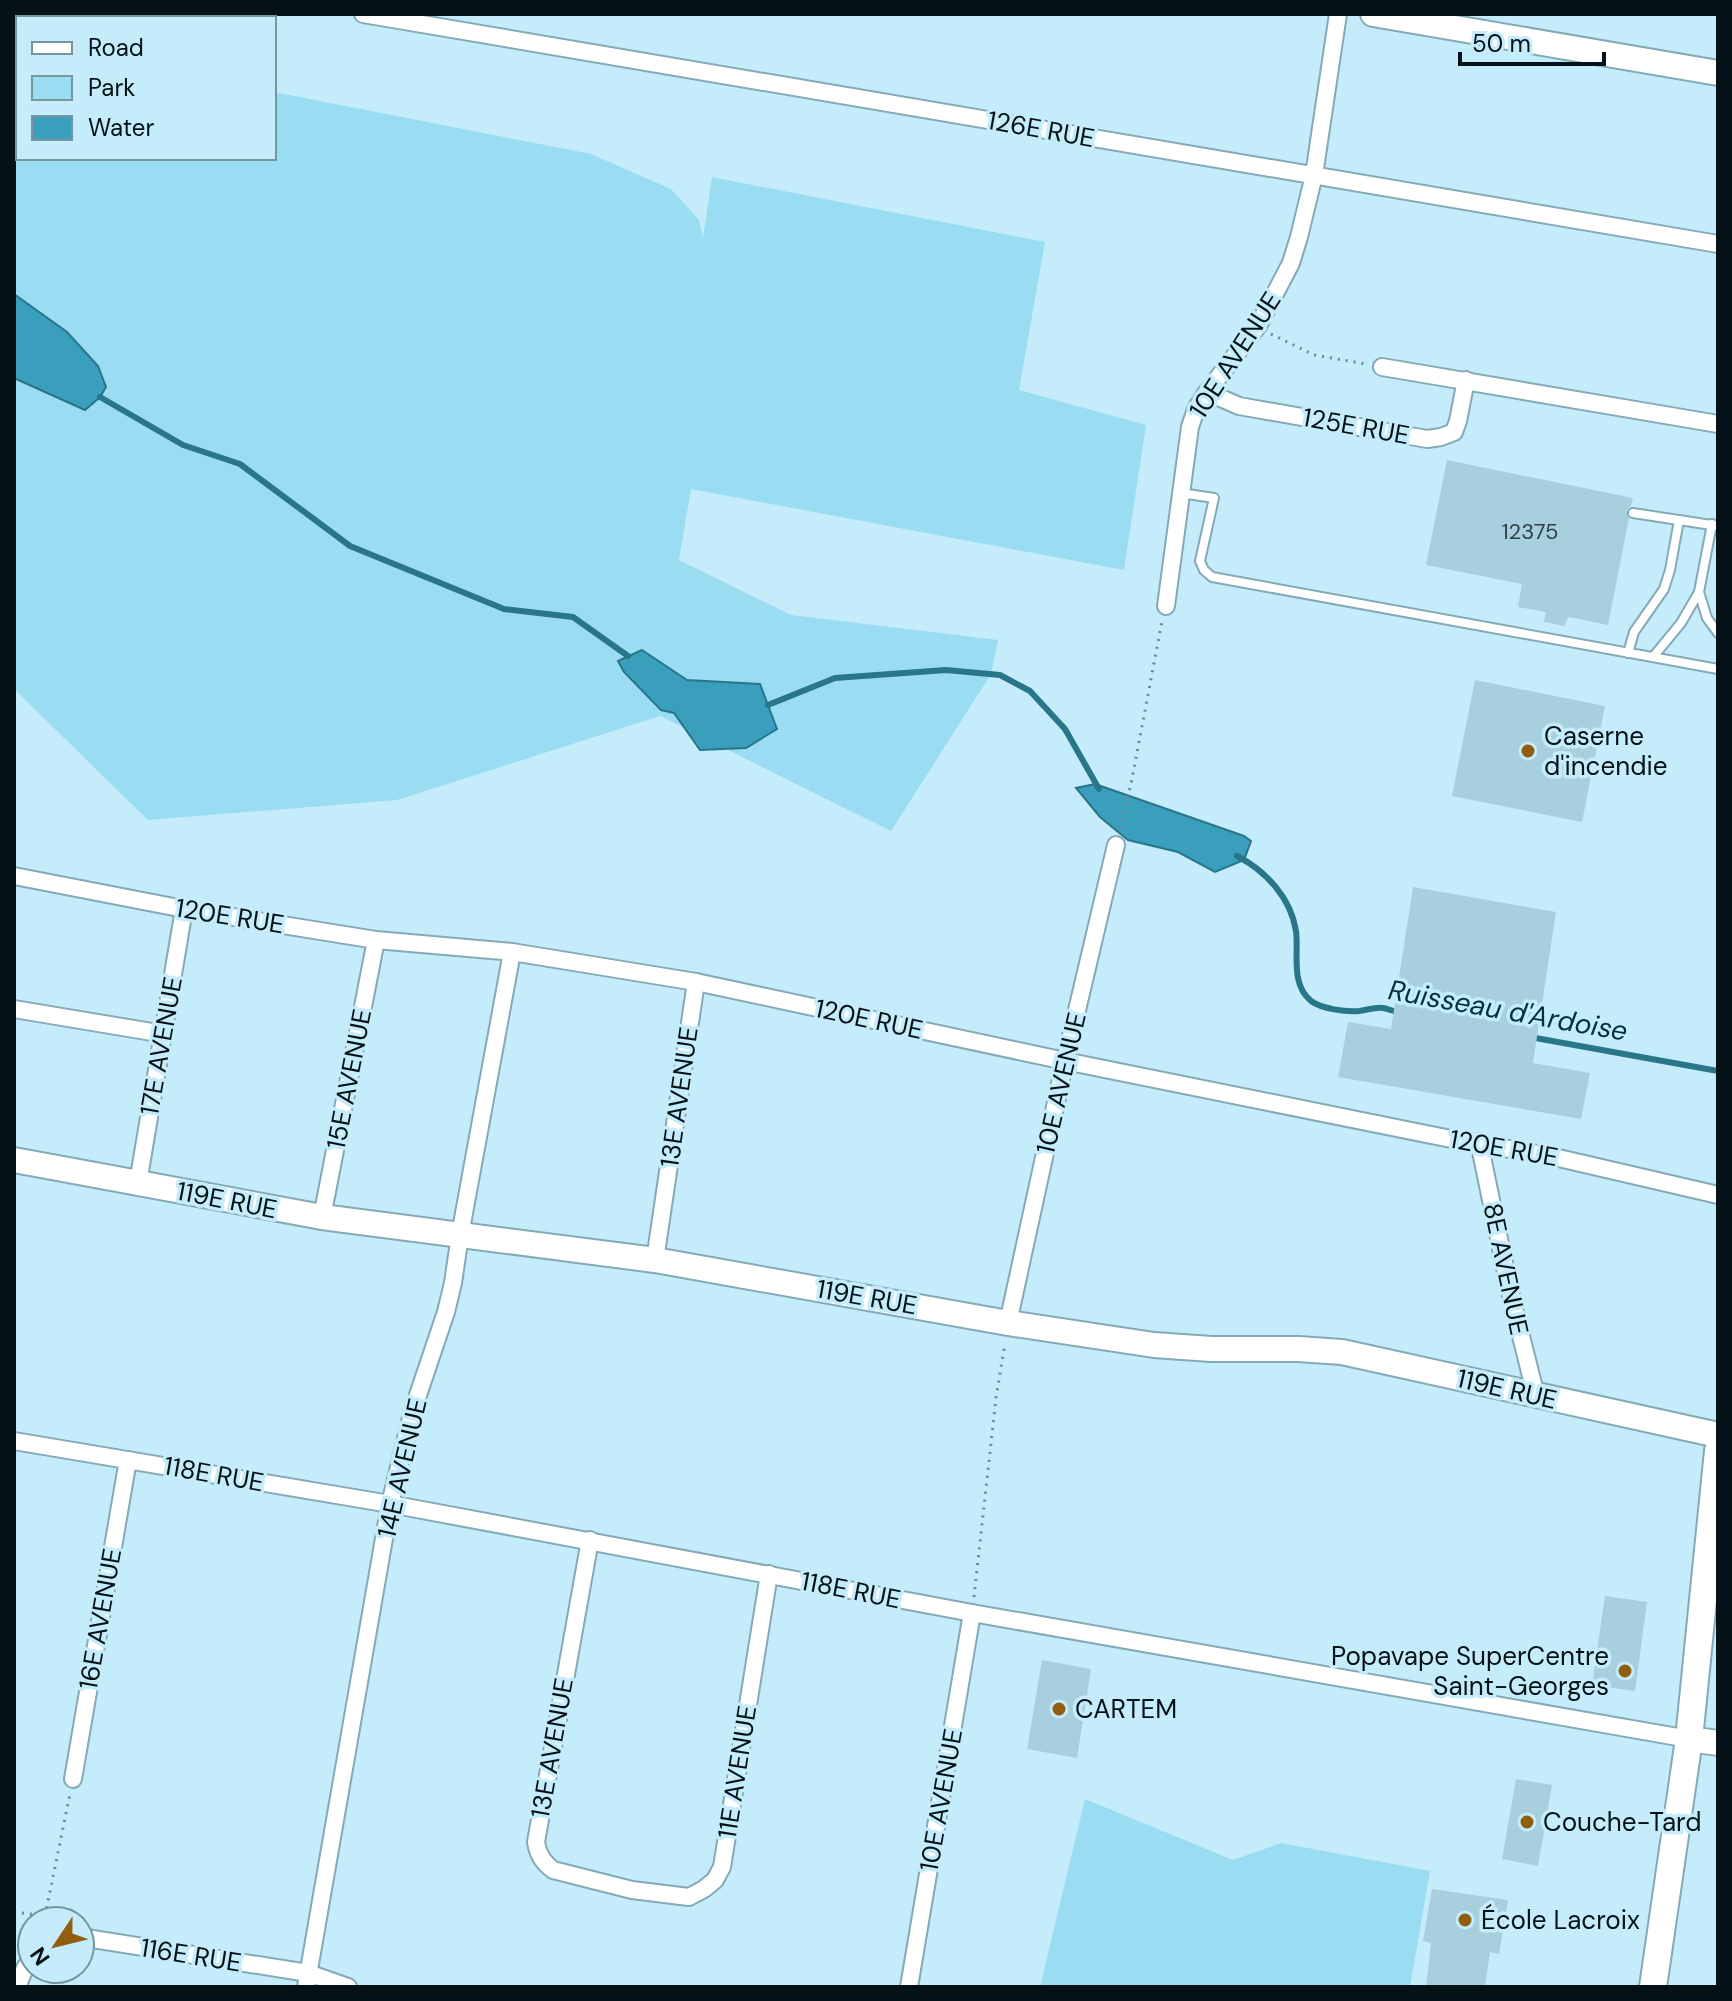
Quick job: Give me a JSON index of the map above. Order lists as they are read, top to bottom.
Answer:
{
  "streets": {
    "street": [
      "126E RUE",
      "10E AVENUE",
      "125E RUE",
      "120E RUE",
      "17E AVENUE",
      "15E AVENUE",
      "13E AVENUE",
      "119E RUE",
      "8E AVENUE",
      "14E AVENUE",
      "118E RUE",
      "16E AVENUE",
      "11E AVENUE",
      "116E RUE"
    ]
  },
  "crossings": [
    ["126E RUE", "10E AVENUE"],
    ["10E AVENUE", "125E RUE"],
    ["10E AVENUE", "120E RUE"],
    ["10E AVENUE", "119E RUE"],
    ["10E AVENUE", "118E RUE"],
    ["120E RUE", "17E AVENUE"],
    ["120E RUE", "15E AVENUE"],
    ["120E RUE", "13E AVENUE"],
    ["120E RUE", "8E AVENUE"],
    ["120E RUE", "14E AVENUE"],
    ["17E AVENUE", "119E RUE"],
    ["15E AVENUE", "119E RUE"],
    ["13E AVENUE", "119E RUE"],
    ["13E AVENUE", "118E RUE"],
    ["13E AVENUE", "11E AVENUE"],
    ["119E RUE", "8E AVENUE"],
    ["119E RUE", "14E AVENUE"],
    ["14E AVENUE", "118E RUE"],
    ["14E AVENUE", "116E RUE"],
    ["118E RUE", "16E AVENUE"],
    ["118E RUE", "11E AVENUE"]
  ],
  "water": ["Ruisseau d'Ardoise"],
  "places": [
    "Caserne d'incendie",
    "Popavape SuperCentre Saint-Georges",
    "CARTEM",
    "Couche-Tard",
    "École Lacroix"
  ],
  "house_numbers": ["12375"],
  "legend": ["Road", "Park", "Water"],
  "scale_bar": "50 m",
  "north": "bottom left"
}
